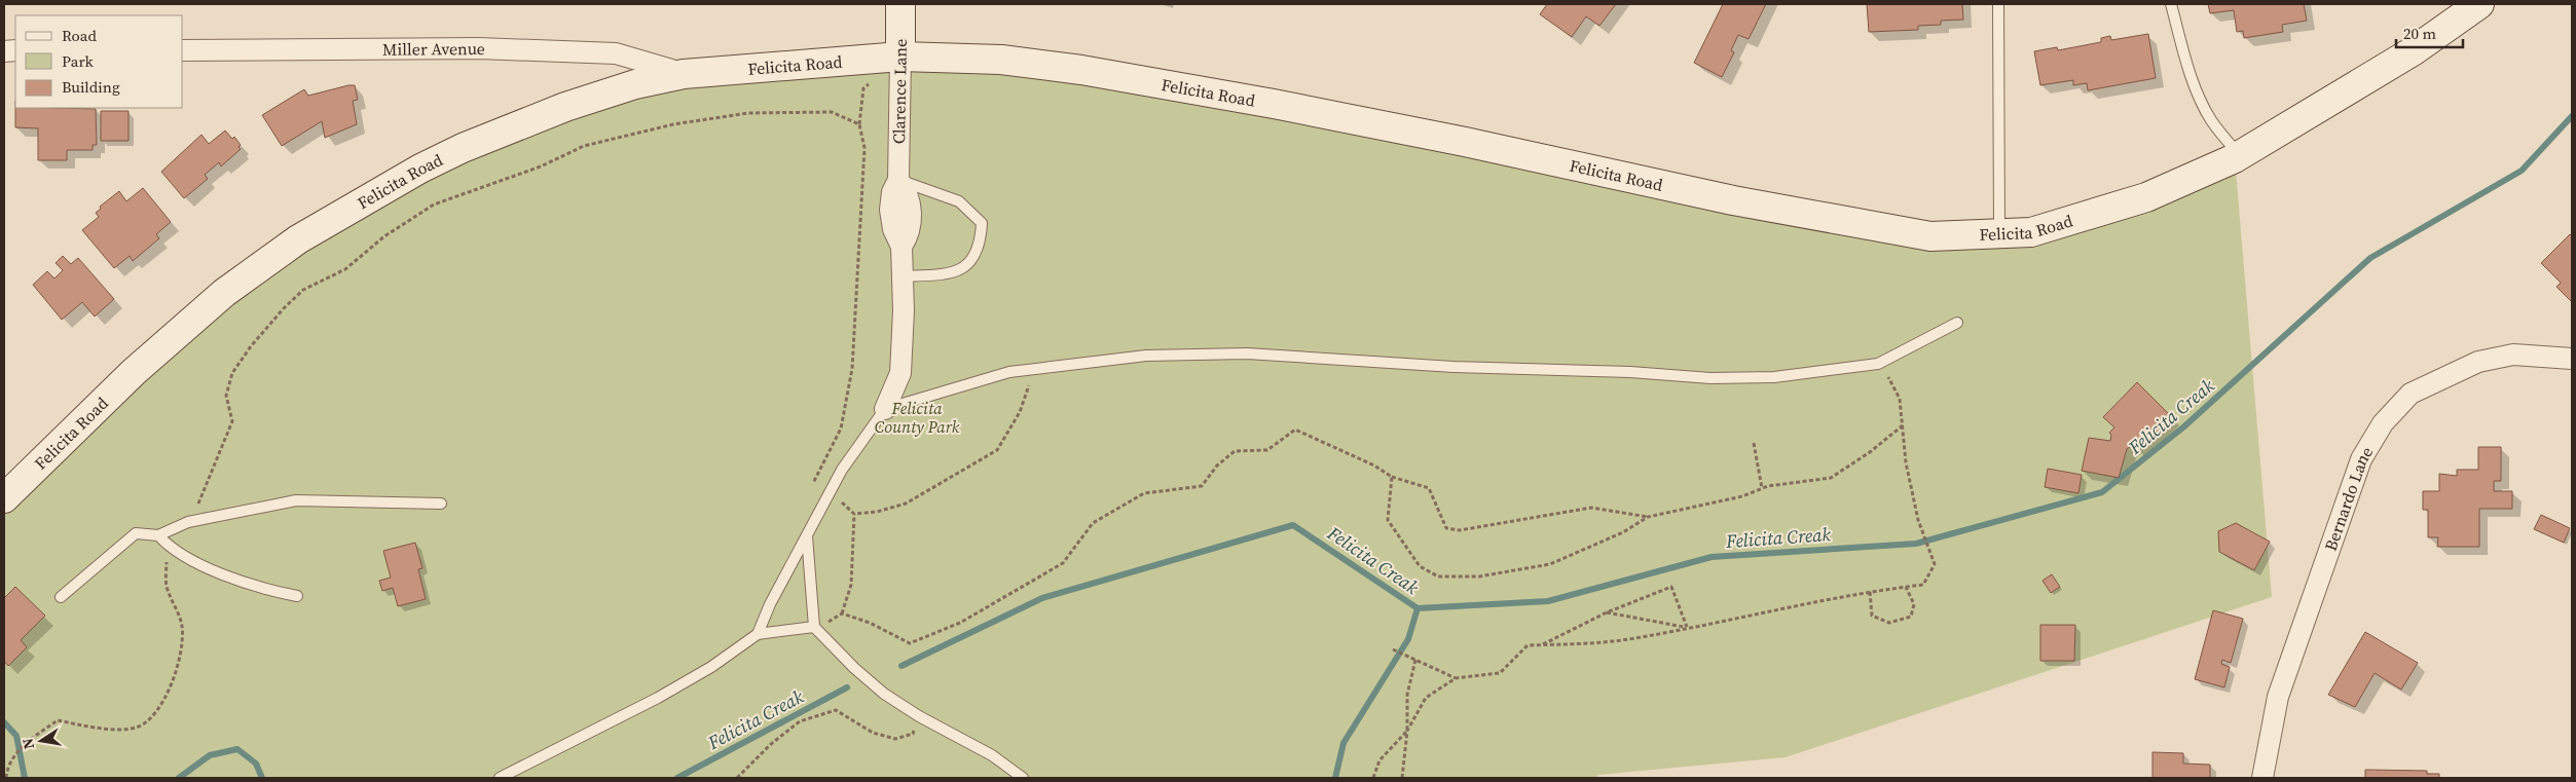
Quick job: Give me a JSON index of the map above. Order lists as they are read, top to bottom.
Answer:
{
  "streets": {
    "main road": ["Felicita Road", "Clarence Lane"],
    "street": ["Miller Avenue", "Bernardo Lane"]
  },
  "crossings": [
    ["Miller Avenue", "Felicita Road"],
    ["Felicita Road", "Clarence Lane"]
  ],
  "water": ["Felicita Creak"],
  "parks": ["Felicita County Park"],
  "legend": ["Road", "Park", "Building"],
  "scale_bar": "20 m",
  "north": "left"
}
